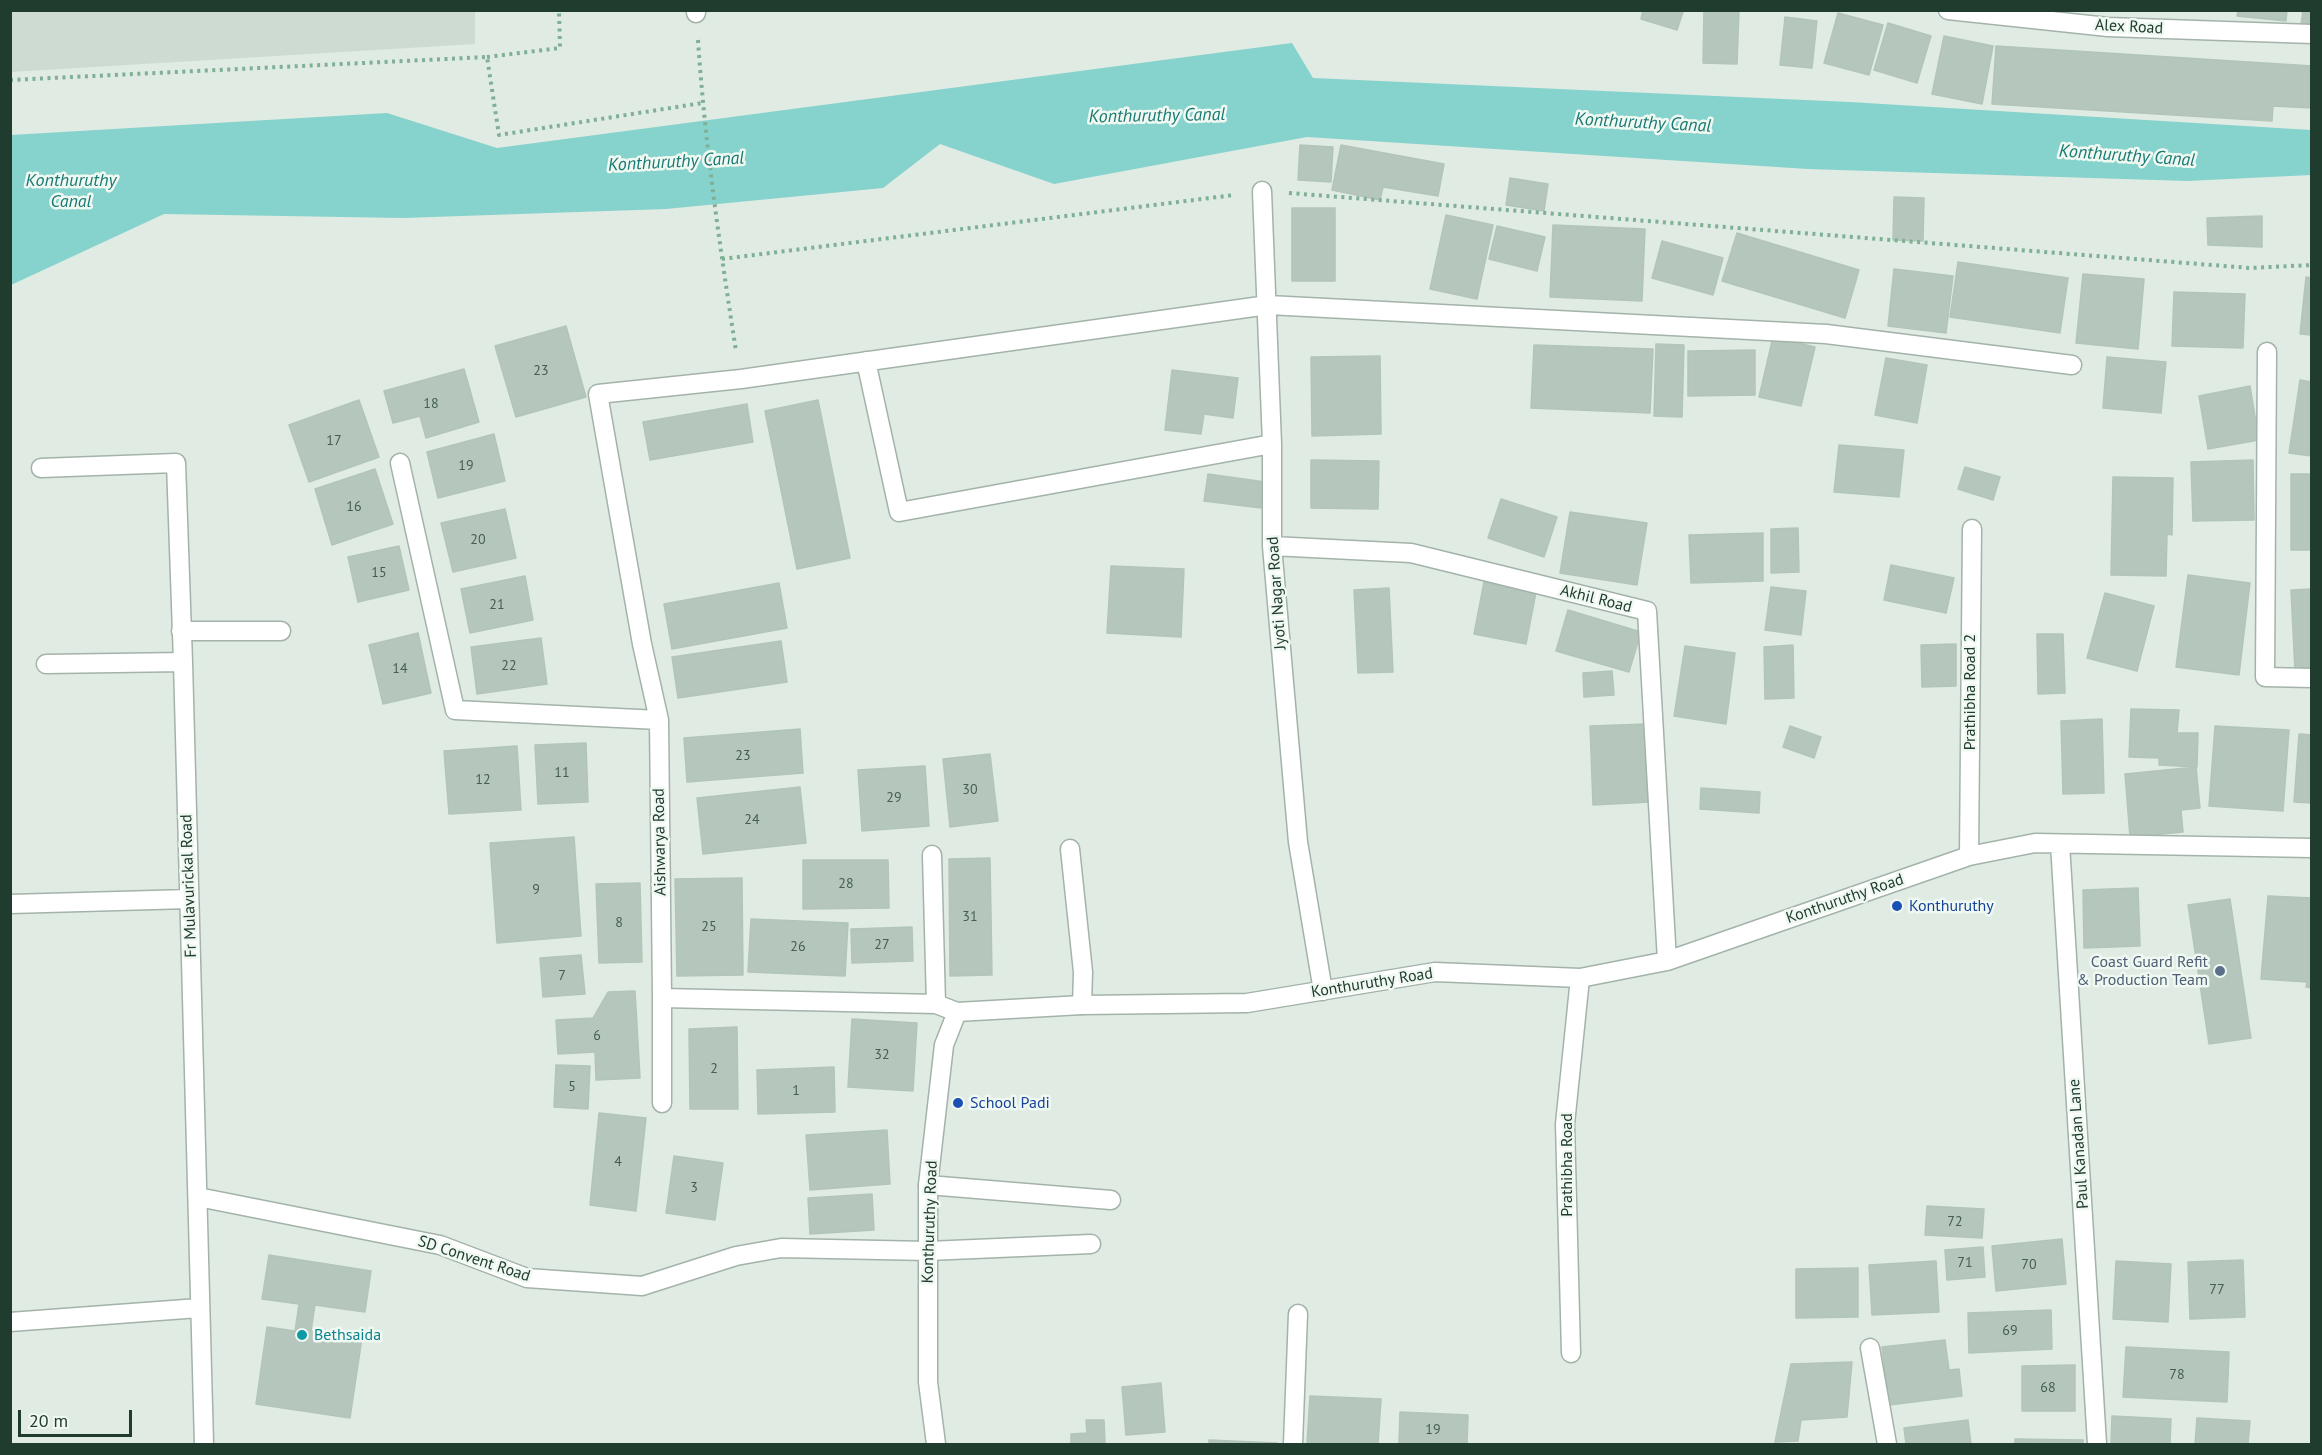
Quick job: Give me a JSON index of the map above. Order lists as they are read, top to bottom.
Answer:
{
  "streets": {
    "street": [
      "Alex Road",
      "Jyoti Nagar Road",
      "Akhil Road",
      "Prathibha Road 2",
      "Aishwarya Road",
      "Fr Mulavurickal Road",
      "Konthuruthy Road",
      "Paul Kanadan Lane",
      "Prathibha Road",
      "SD Convent Road"
    ]
  },
  "crossings": [
    ["Jyoti Nagar Road", "Akhil Road"],
    ["Jyoti Nagar Road", "Konthuruthy Road"],
    ["Akhil Road", "Konthuruthy Road"],
    ["Prathibha Road 2", "Konthuruthy Road"],
    ["Fr Mulavurickal Road", "SD Convent Road"],
    ["Konthuruthy Road", "Paul Kanadan Lane"],
    ["Konthuruthy Road", "Prathibha Road"],
    ["Konthuruthy Road", "SD Convent Road"]
  ],
  "water": ["Konthuruthy Canal"],
  "places": [
    "Konthuruthy",
    "Coast Guard Refit & Production Team",
    "School Padi",
    "Bethsaida"
  ],
  "house_numbers": [
    "23",
    "18",
    "17",
    "19",
    "16",
    "20",
    "15",
    "21",
    "22",
    "14",
    "23",
    "11",
    "12",
    "30",
    "29",
    "24",
    "28",
    "9",
    "31",
    "8",
    "25",
    "27",
    "26",
    "7",
    "6",
    "32",
    "2",
    "5",
    "1",
    "4",
    "3",
    "72",
    "71",
    "70",
    "77",
    "69",
    "78",
    "68",
    "19"
  ],
  "scale_bar": "20 m"
}
